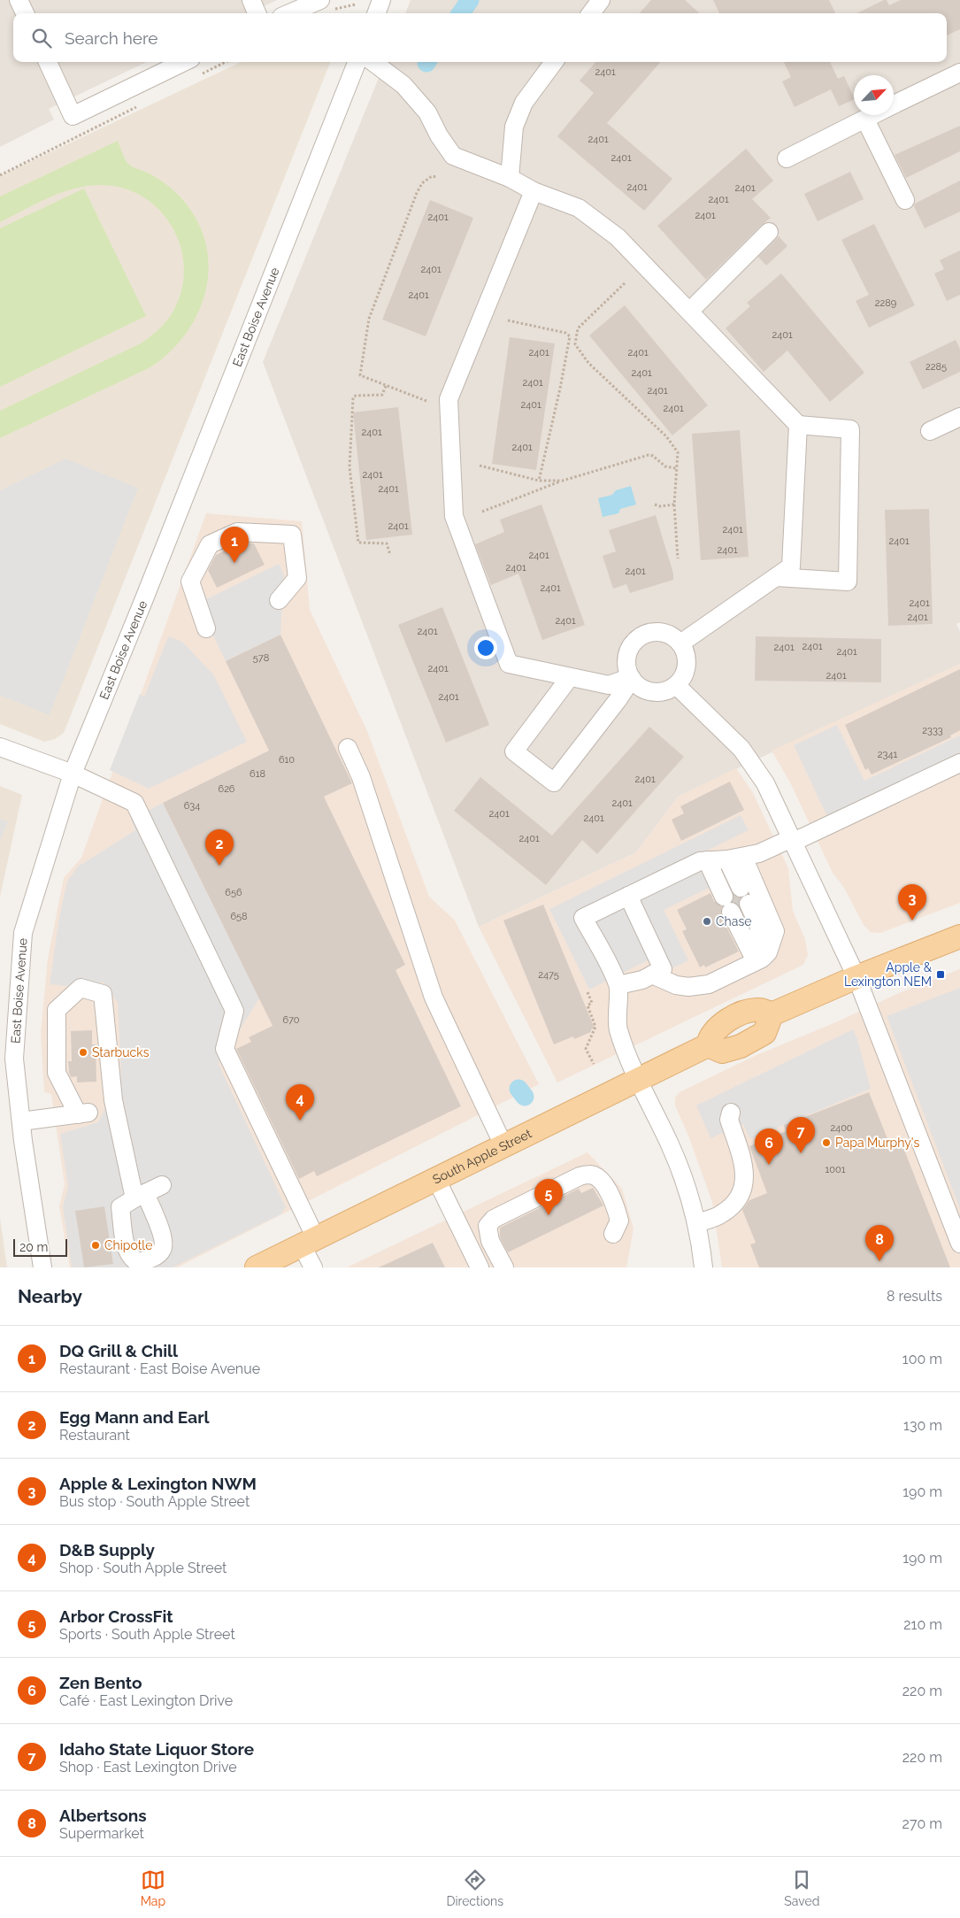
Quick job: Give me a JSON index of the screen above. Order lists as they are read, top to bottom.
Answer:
{
  "streets": {
    "main road": ["South Apple Street"],
    "street": ["East Boise Avenue"]
  },
  "places": {
    "other": [
      "Chase",
      "Starbucks",
      "Papa Murphy's",
      "Chipotle"
    ],
    "transit": ["Apple & Lexington NEM"]
  },
  "house_numbers": [
    "2401",
    "2401",
    "2401",
    "2401",
    "2401",
    "2401",
    "2401",
    "2401",
    "2401",
    "2401",
    "2289",
    "2401",
    "2401",
    "2401",
    "2285",
    "2401",
    "2401",
    "2401",
    "2401",
    "2401",
    "2401",
    "2401",
    "2401",
    "2401",
    "2401",
    "2401",
    "2401",
    "2401",
    "2401",
    "2401",
    "2401",
    "2401",
    "2401",
    "2401",
    "2401",
    "2401",
    "2401",
    "2401",
    "2401",
    "578",
    "2401",
    "2401",
    "2401",
    "2333",
    "2341",
    "610",
    "618",
    "2401",
    "626",
    "2401",
    "634",
    "2401",
    "2401",
    "2401",
    "656",
    "658",
    "2475",
    "670",
    "2400",
    "1001"
  ],
  "scale_bar": "20 m",
  "north": "top right",
  "page": {
    "search": "Search here",
    "pins": [
      "1",
      "2",
      "3",
      "4",
      "7",
      "6",
      "5",
      "8"
    ],
    "scale": "20 m",
    "heading": ["Nearby", "8 results"],
    "list": [
      {
        "mark": "1",
        "name": "DQ Grill & Chill",
        "note": "Restaurant · East Boise Avenue",
        "value": "100 m"
      },
      {
        "mark": "2",
        "name": "Egg Mann and Earl",
        "note": "Restaurant",
        "value": "130 m"
      },
      {
        "mark": "3",
        "name": "Apple & Lexington NWM",
        "note": "Bus stop · South Apple Street",
        "value": "190 m"
      },
      {
        "mark": "4",
        "name": "D&B Supply",
        "note": "Shop · South Apple Street",
        "value": "190 m"
      },
      {
        "mark": "5",
        "name": "Arbor CrossFit",
        "note": "Sports · South Apple Street",
        "value": "210 m"
      },
      {
        "mark": "6",
        "name": "Zen Bento",
        "note": "Café · East Lexington Drive",
        "value": "220 m"
      },
      {
        "mark": "7",
        "name": "Idaho State Liquor Store",
        "note": "Shop · East Lexington Drive",
        "value": "220 m"
      },
      {
        "mark": "8",
        "name": "Albertsons",
        "note": "Supermarket",
        "value": "270 m"
      }
    ],
    "nav": ["Map", "Directions", "Saved"]
  }
}
